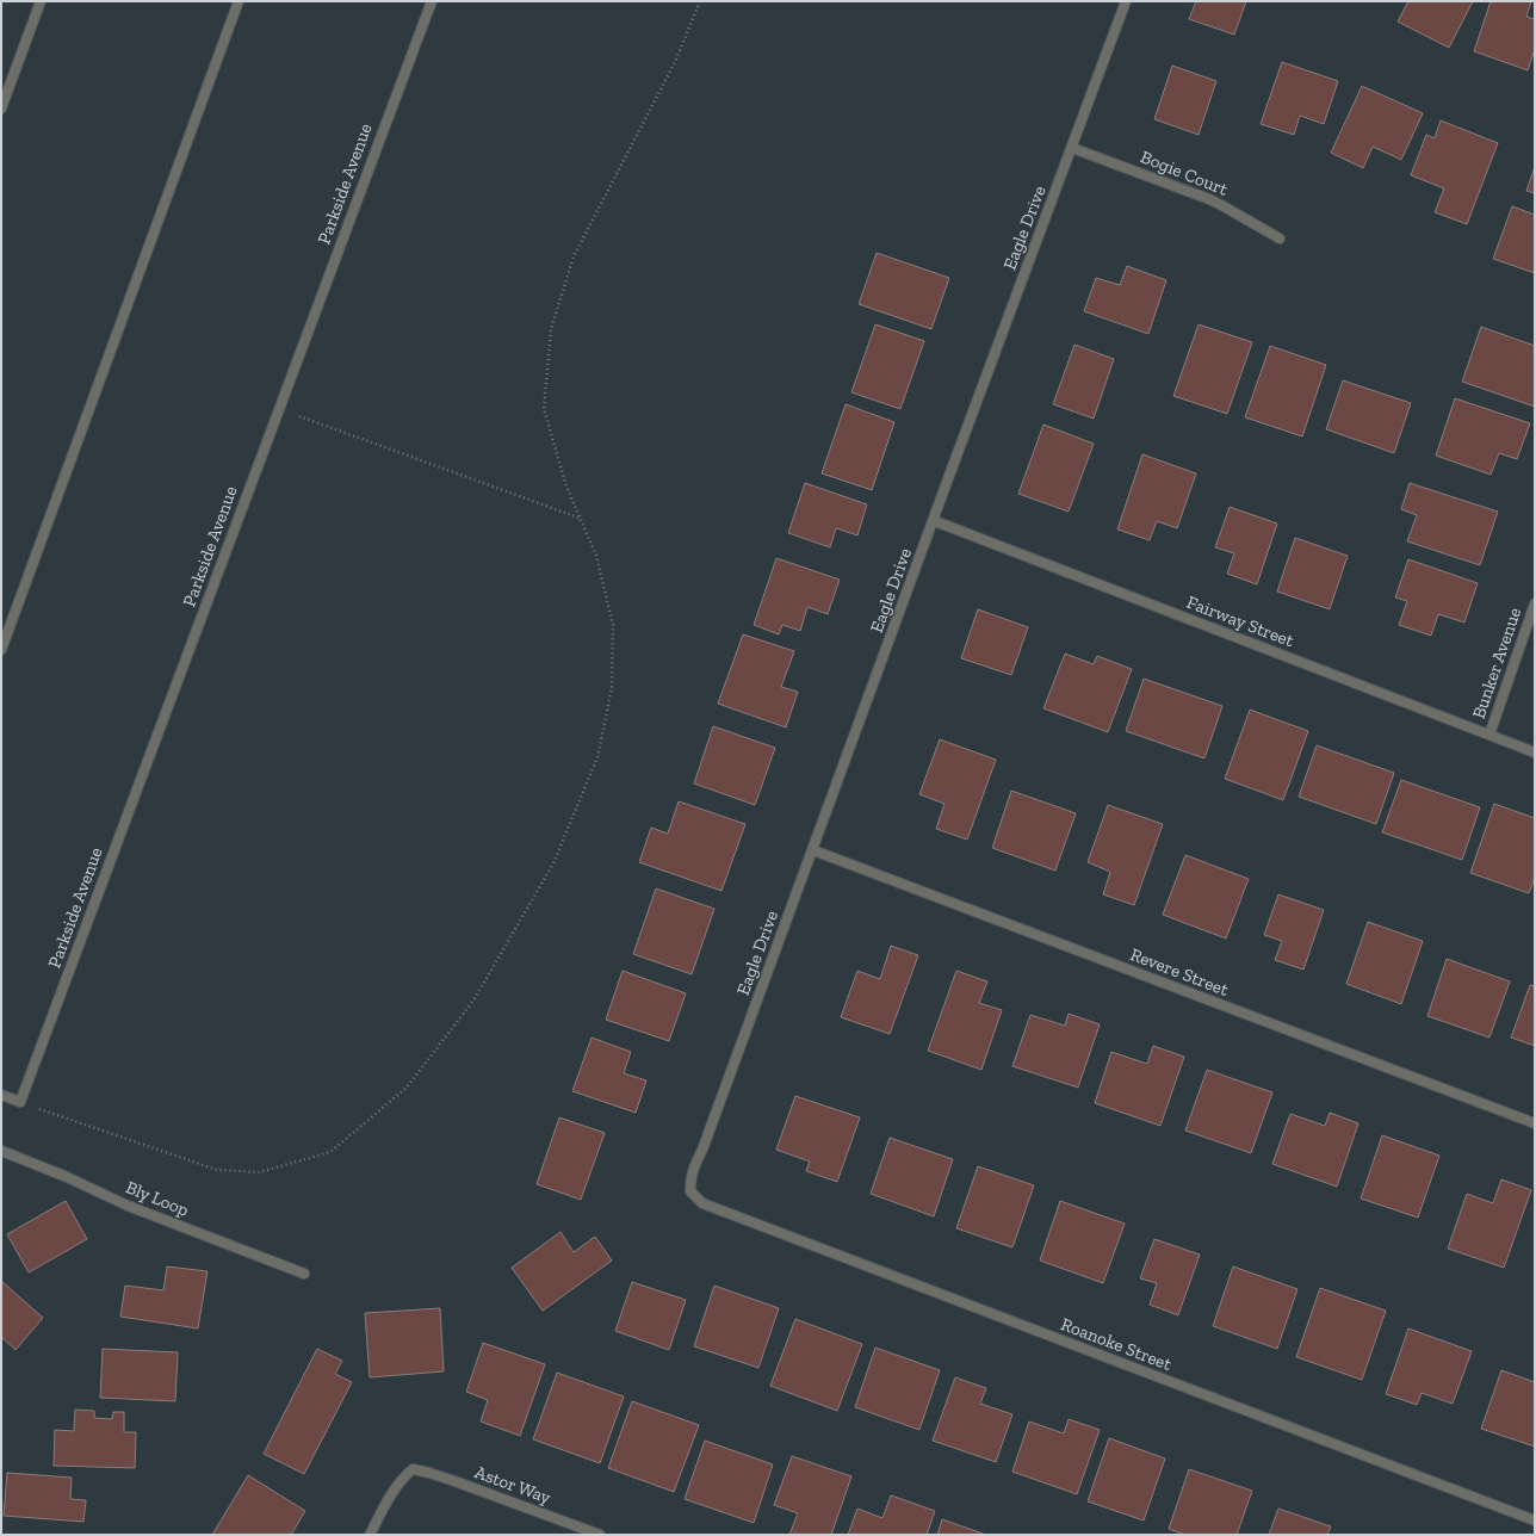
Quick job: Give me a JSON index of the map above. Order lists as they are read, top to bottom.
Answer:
{
  "streets": {
    "street": [
      "Bogie Court",
      "Parkside Avenue",
      "Eagle Drive",
      "Fairway Street",
      "Bunker Avenue",
      "Revere Street",
      "Bly Loop",
      "Roanoke Street",
      "Astor Way"
    ]
  },
  "crossings": [
    ["Bogie Court", "Eagle Drive"],
    ["Eagle Drive", "Fairway Street"],
    ["Eagle Drive", "Revere Street"],
    ["Eagle Drive", "Roanoke Street"],
    ["Fairway Street", "Bunker Avenue"]
  ]
}
